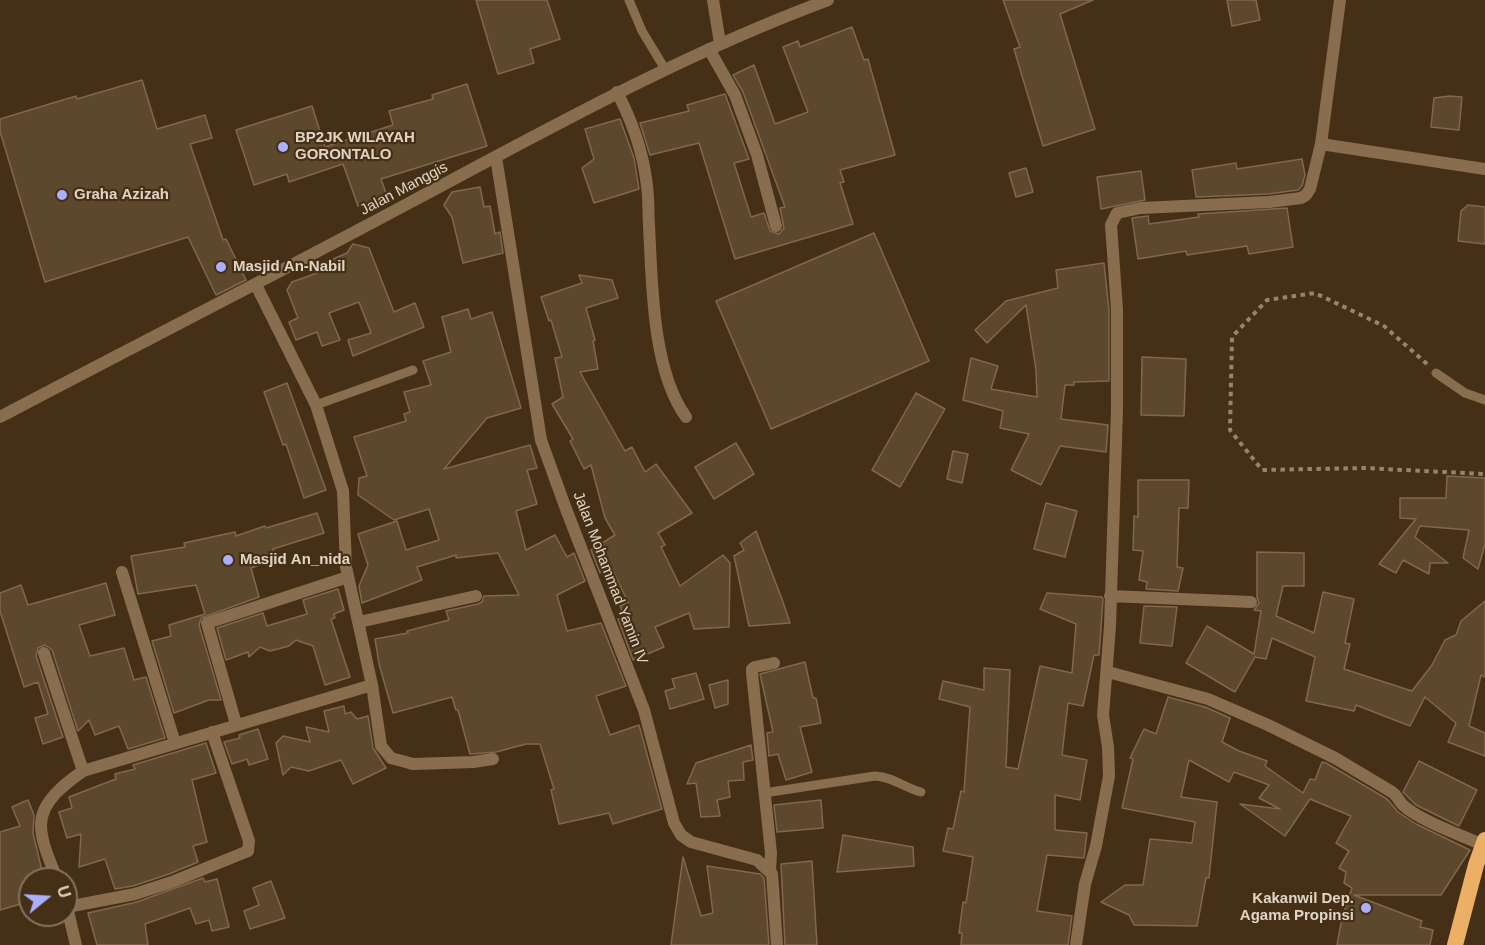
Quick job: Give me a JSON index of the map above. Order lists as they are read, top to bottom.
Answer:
{
  "streets": {
    "street": ["Jalan Manggis", "Jalan Mohammad Yamin IV"]
  },
  "crossings": [
    ["Jalan Manggis", "Jalan Mohammad Yamin IV"]
  ],
  "places": [
    "BP2JK WILAYAH GORONTALO",
    "Graha Azizah",
    "Masjid An-Nabil",
    "Masjid An_nida",
    "Kakanwil Dep. Agama Propinsi"
  ],
  "north": "right"
}
